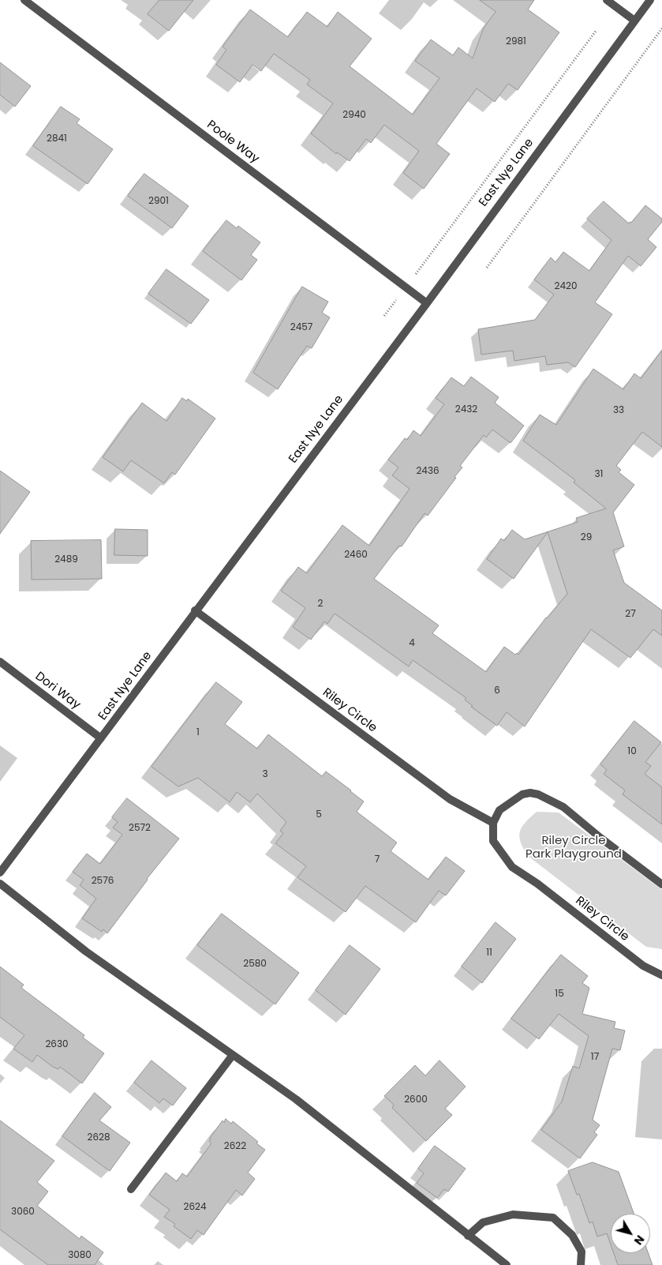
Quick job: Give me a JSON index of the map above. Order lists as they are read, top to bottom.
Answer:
{
  "streets": {
    "street": [
      "Poole Way",
      "East Nye Lane",
      "Dori Way",
      "Riley Circle"
    ]
  },
  "crossings": [
    ["Poole Way", "East Nye Lane"],
    ["East Nye Lane", "Dori Way"],
    ["East Nye Lane", "Riley Circle"]
  ],
  "parks": ["Riley Circle Park Playground"],
  "house_numbers": [
    "2981",
    "2940",
    "2841",
    "2901",
    "2420",
    "2457",
    "2432",
    "33",
    "2436",
    "31",
    "29",
    "2460",
    "2489",
    "2",
    "27",
    "4",
    "6",
    "1",
    "10",
    "3",
    "5",
    "2572",
    "7",
    "2576",
    "11",
    "2580",
    "15",
    "2630",
    "17",
    "2600",
    "2628",
    "2622",
    "2624",
    "3060",
    "3080"
  ],
  "north": "bottom right"
}
